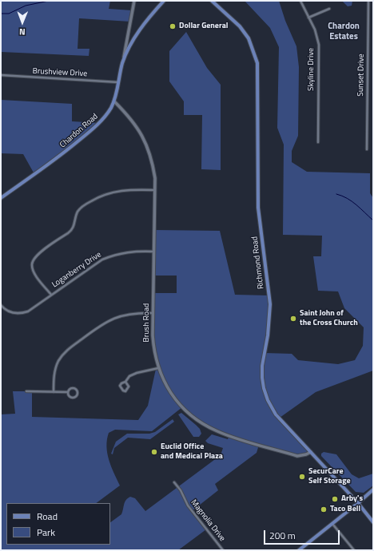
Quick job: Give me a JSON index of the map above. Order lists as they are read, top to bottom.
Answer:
{
  "streets": {
    "main road": ["Chardon Road", "Richmond Road"],
    "street": [
      "Skyline Drive",
      "Brushview Drive",
      "Sunset Drive",
      "Loganberry Drive",
      "Brush Road",
      "Magnolia Drive"
    ]
  },
  "crossings": [
    ["Brushview Drive", "Chardon Road"],
    ["Chardon Road", "Brush Road"],
    ["Richmond Road", "Brush Road"],
    ["Loganberry Drive", "Brush Road"]
  ],
  "districts": ["Chardon Estates"],
  "places": [
    "Dollar General",
    "Saint John of the Cross Church",
    "Euclid Office and Medical Plaza",
    "SecurCare Self Storage",
    "Arby's",
    "Taco Bell"
  ],
  "legend": ["Road", "Park"],
  "scale_bar": "200 m",
  "north": "bottom"
}
